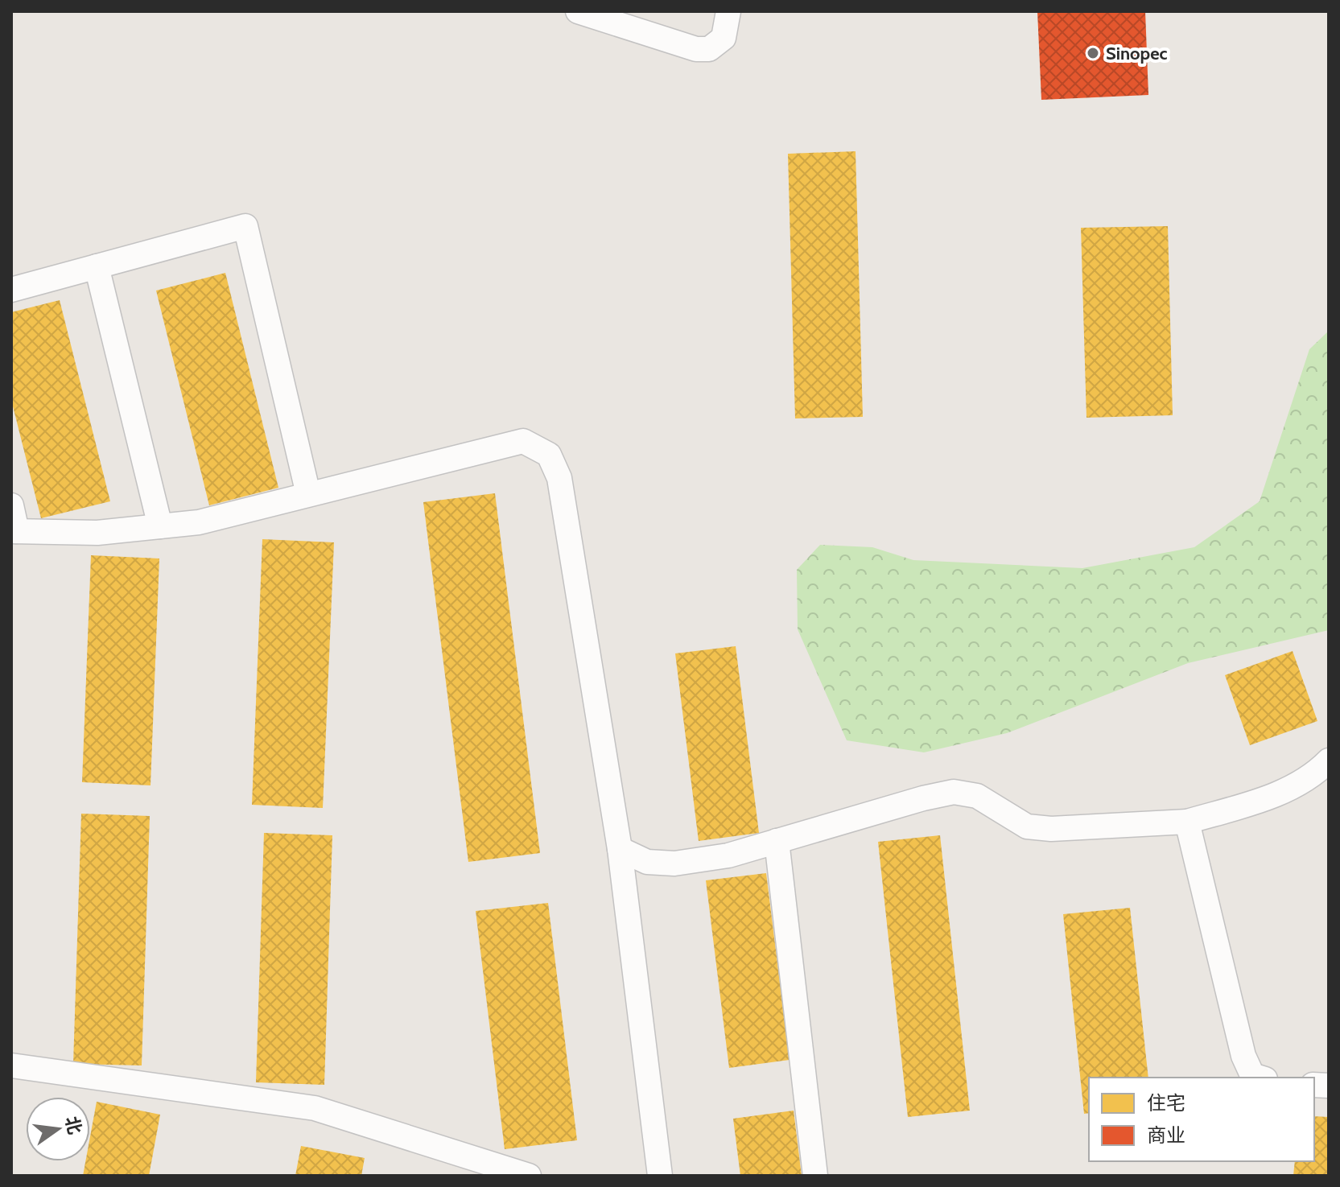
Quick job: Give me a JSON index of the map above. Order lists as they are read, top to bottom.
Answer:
{
  "places": ["Sinopec"],
  "legend": ["住宅", "商业"],
  "north": "right"
}
